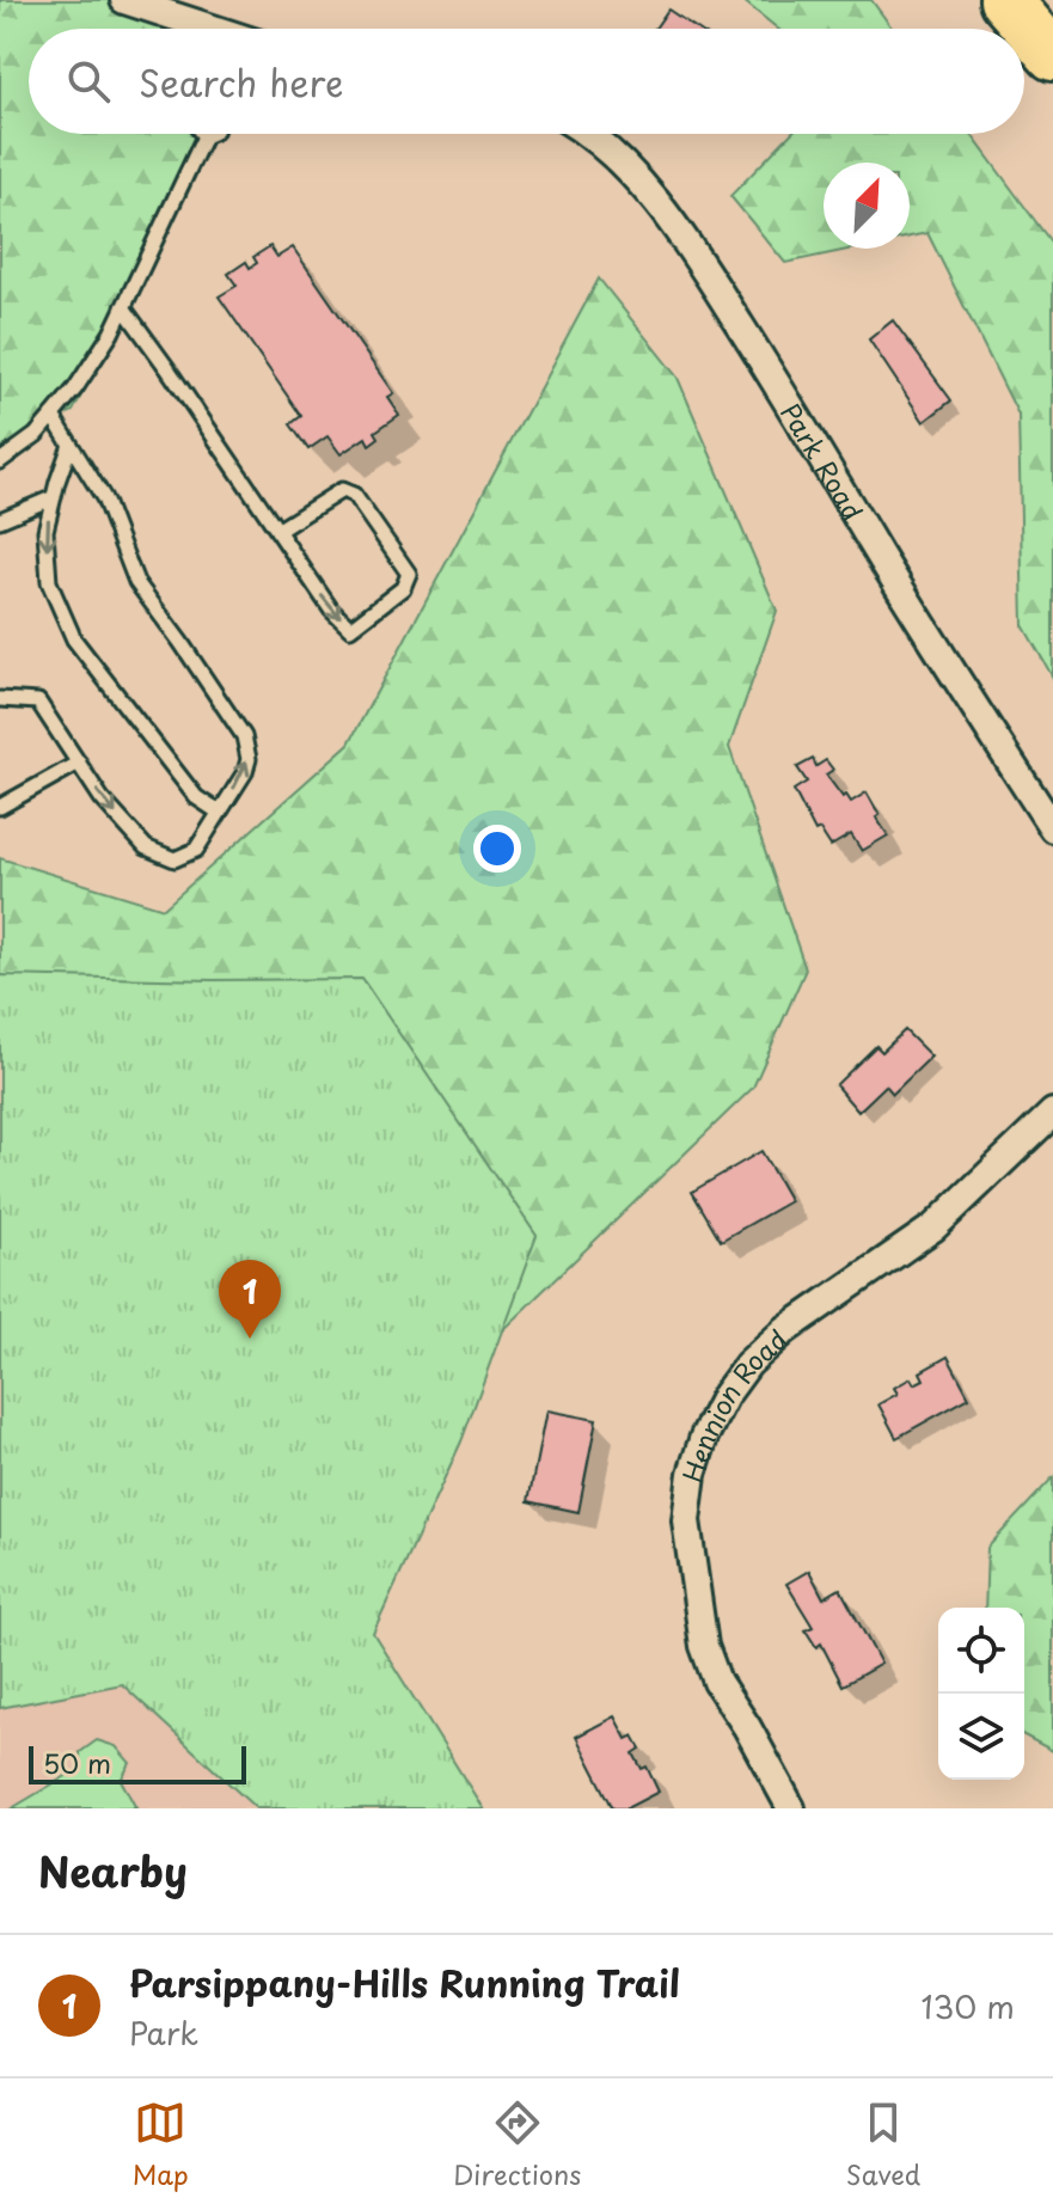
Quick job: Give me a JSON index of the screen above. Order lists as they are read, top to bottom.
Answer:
{
  "streets": {
    "street": ["Park Road", "Hennion Road"]
  },
  "scale_bar": "50 m",
  "north": "top right",
  "page": {
    "search": "Search here",
    "pins": "1",
    "scale": "50 m",
    "heading": "Nearby",
    "list": [
      {
        "mark": "1",
        "name": "Parsippany-Hills Running Trail",
        "note": "Park",
        "value": "130 m"
      }
    ],
    "nav": ["Map", "Directions", "Saved"]
  }
}
